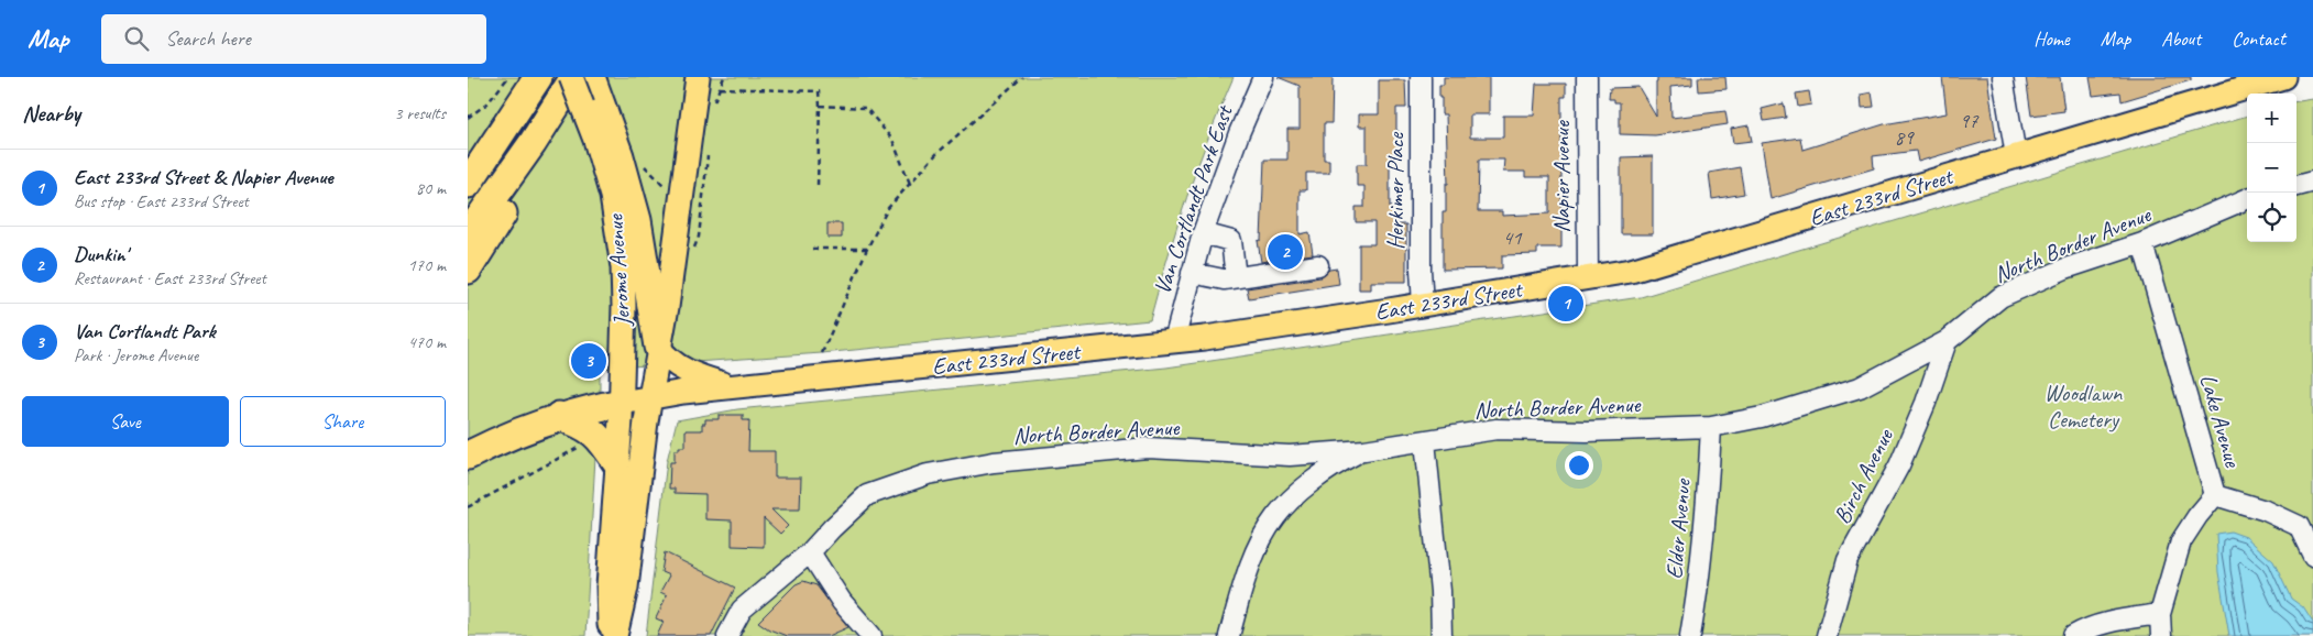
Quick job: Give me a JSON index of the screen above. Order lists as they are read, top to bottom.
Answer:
{
  "streets": {
    "main road": ["East 233rd Street", "Jerome Avenue"],
    "street": [
      "Napier Avenue",
      "Herkimer Place",
      "Van Cortlandt Park East",
      "North Border Avenue",
      "Lake Avenue",
      "Birch Avenue",
      "Elder Avenue"
    ]
  },
  "crossings": [
    ["Napier Avenue", "East 233rd Street"],
    ["Herkimer Place", "East 233rd Street"],
    ["East 233rd Street", "Van Cortlandt Park East"],
    ["East 233rd Street", "Jerome Avenue"],
    ["North Border Avenue", "Lake Avenue"],
    ["North Border Avenue", "Birch Avenue"],
    ["North Border Avenue", "Elder Avenue"]
  ],
  "parks": ["Woodlawn Cemetery"],
  "house_numbers": ["97", "89", "41"],
  "page": {
    "header": "Map",
    "search": "Search here",
    "nav": [
      "Home",
      "Map",
      "About",
      "Contact"
    ],
    "heading": ["Nearby", "3 results"],
    "map_buttons": ["+", "−"],
    "list": [
      {
        "mark": "1",
        "name": "East 233rd Street & Napier Avenue",
        "note": "Bus stop · East 233rd Street",
        "value": "80 m"
      },
      {
        "mark": "2",
        "name": "Dunkin'",
        "note": "Restaurant · East 233rd Street",
        "value": "170 m"
      },
      {
        "mark": "3",
        "name": "Van Cortlandt Park",
        "note": "Park · Jerome Avenue",
        "value": "470 m"
      }
    ],
    "pins": ["2", "1", "3"],
    "buttons": ["Save", "Share"]
  }
}
